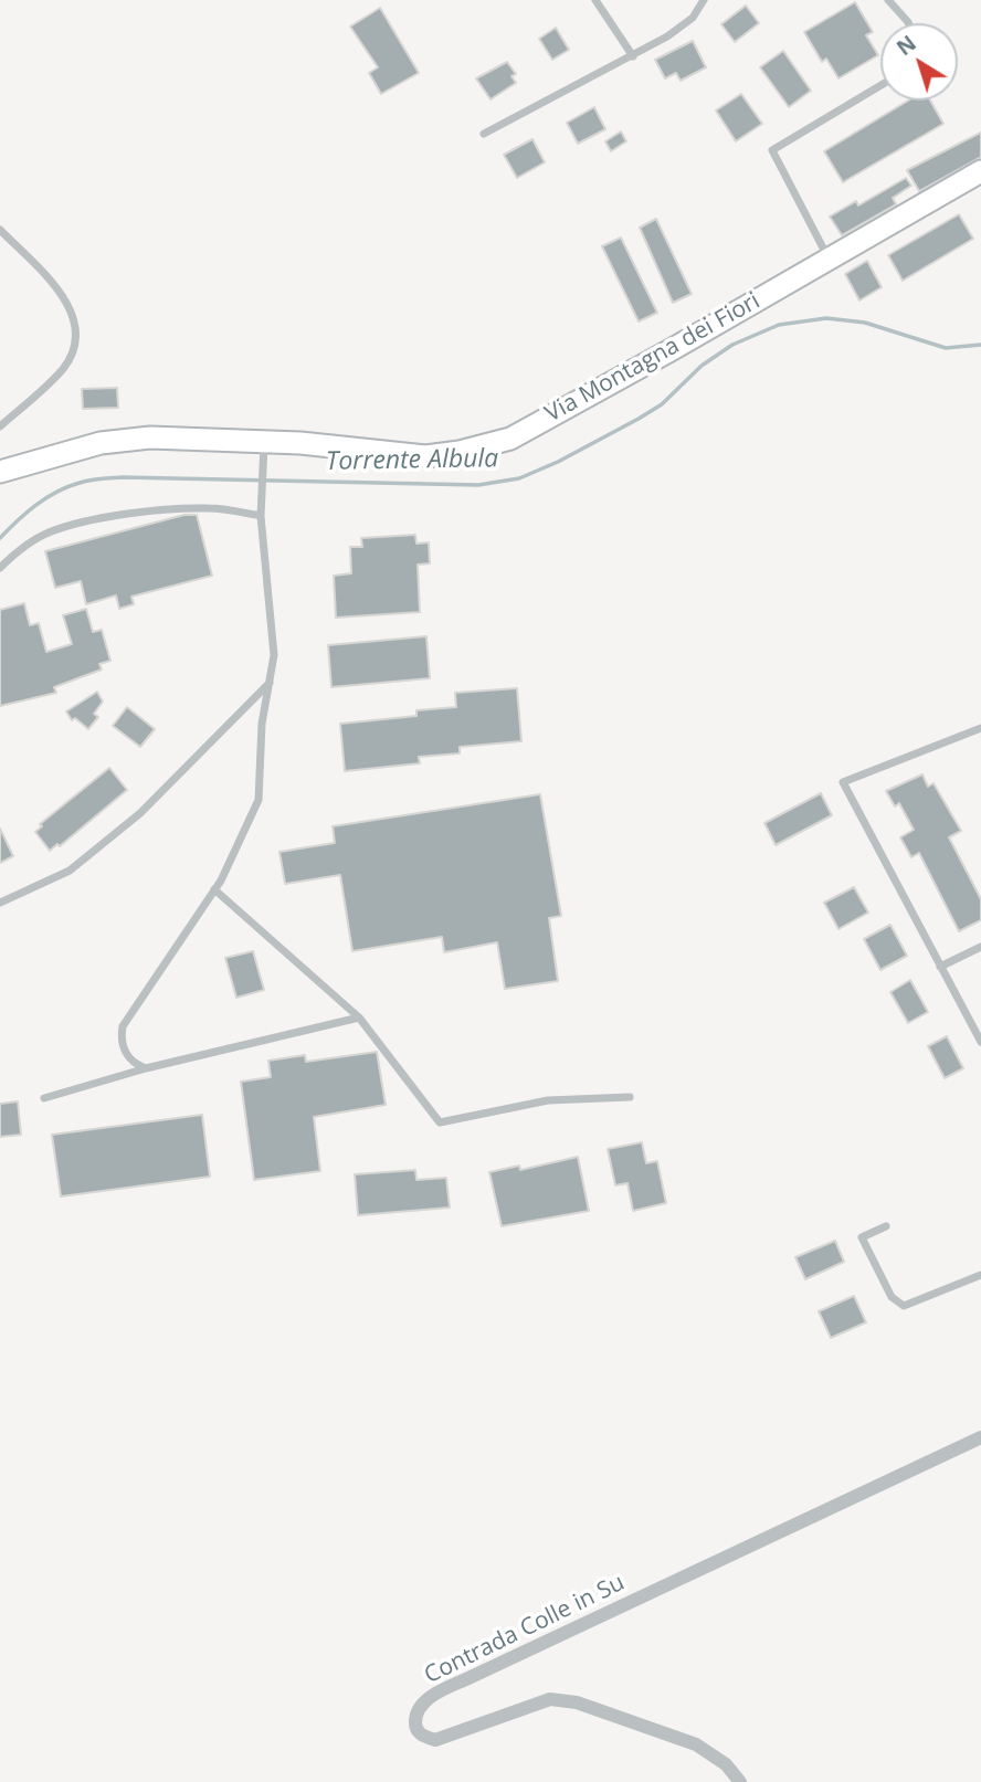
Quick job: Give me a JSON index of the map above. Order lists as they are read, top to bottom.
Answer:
{
  "streets": {
    "main road": ["Via Montagna dei Fiori"],
    "street": ["Contrada Colle in Su"]
  },
  "water": ["Torrente Albula"],
  "north": "top left"
}
